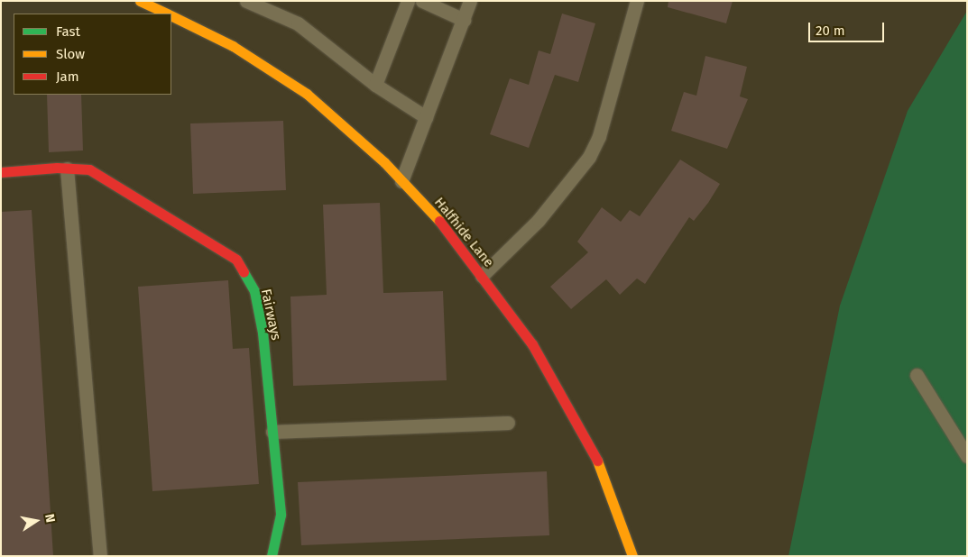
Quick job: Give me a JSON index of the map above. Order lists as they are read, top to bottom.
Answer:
{
  "streets": {
    "main road": ["Halfhide Lane", "Fairways"]
  },
  "legend": ["Fast", "Slow", "Jam"],
  "scale_bar": "20 m",
  "north": "right"
}
